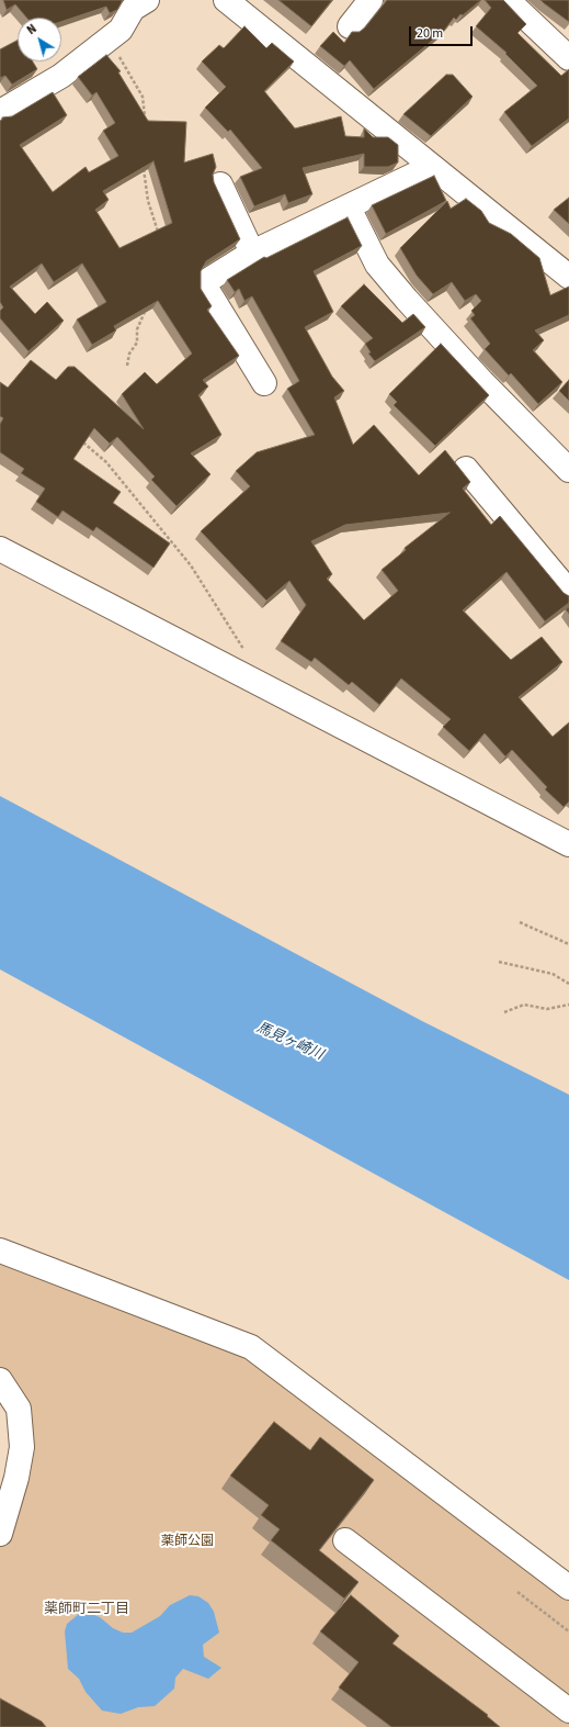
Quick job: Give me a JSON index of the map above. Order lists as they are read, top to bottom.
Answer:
{
  "districts": ["薬師町二丁目"],
  "water": ["馬見ヶ崎川"],
  "parks": ["薬師公園"],
  "scale_bar": "20 m",
  "north": "top left"
}
